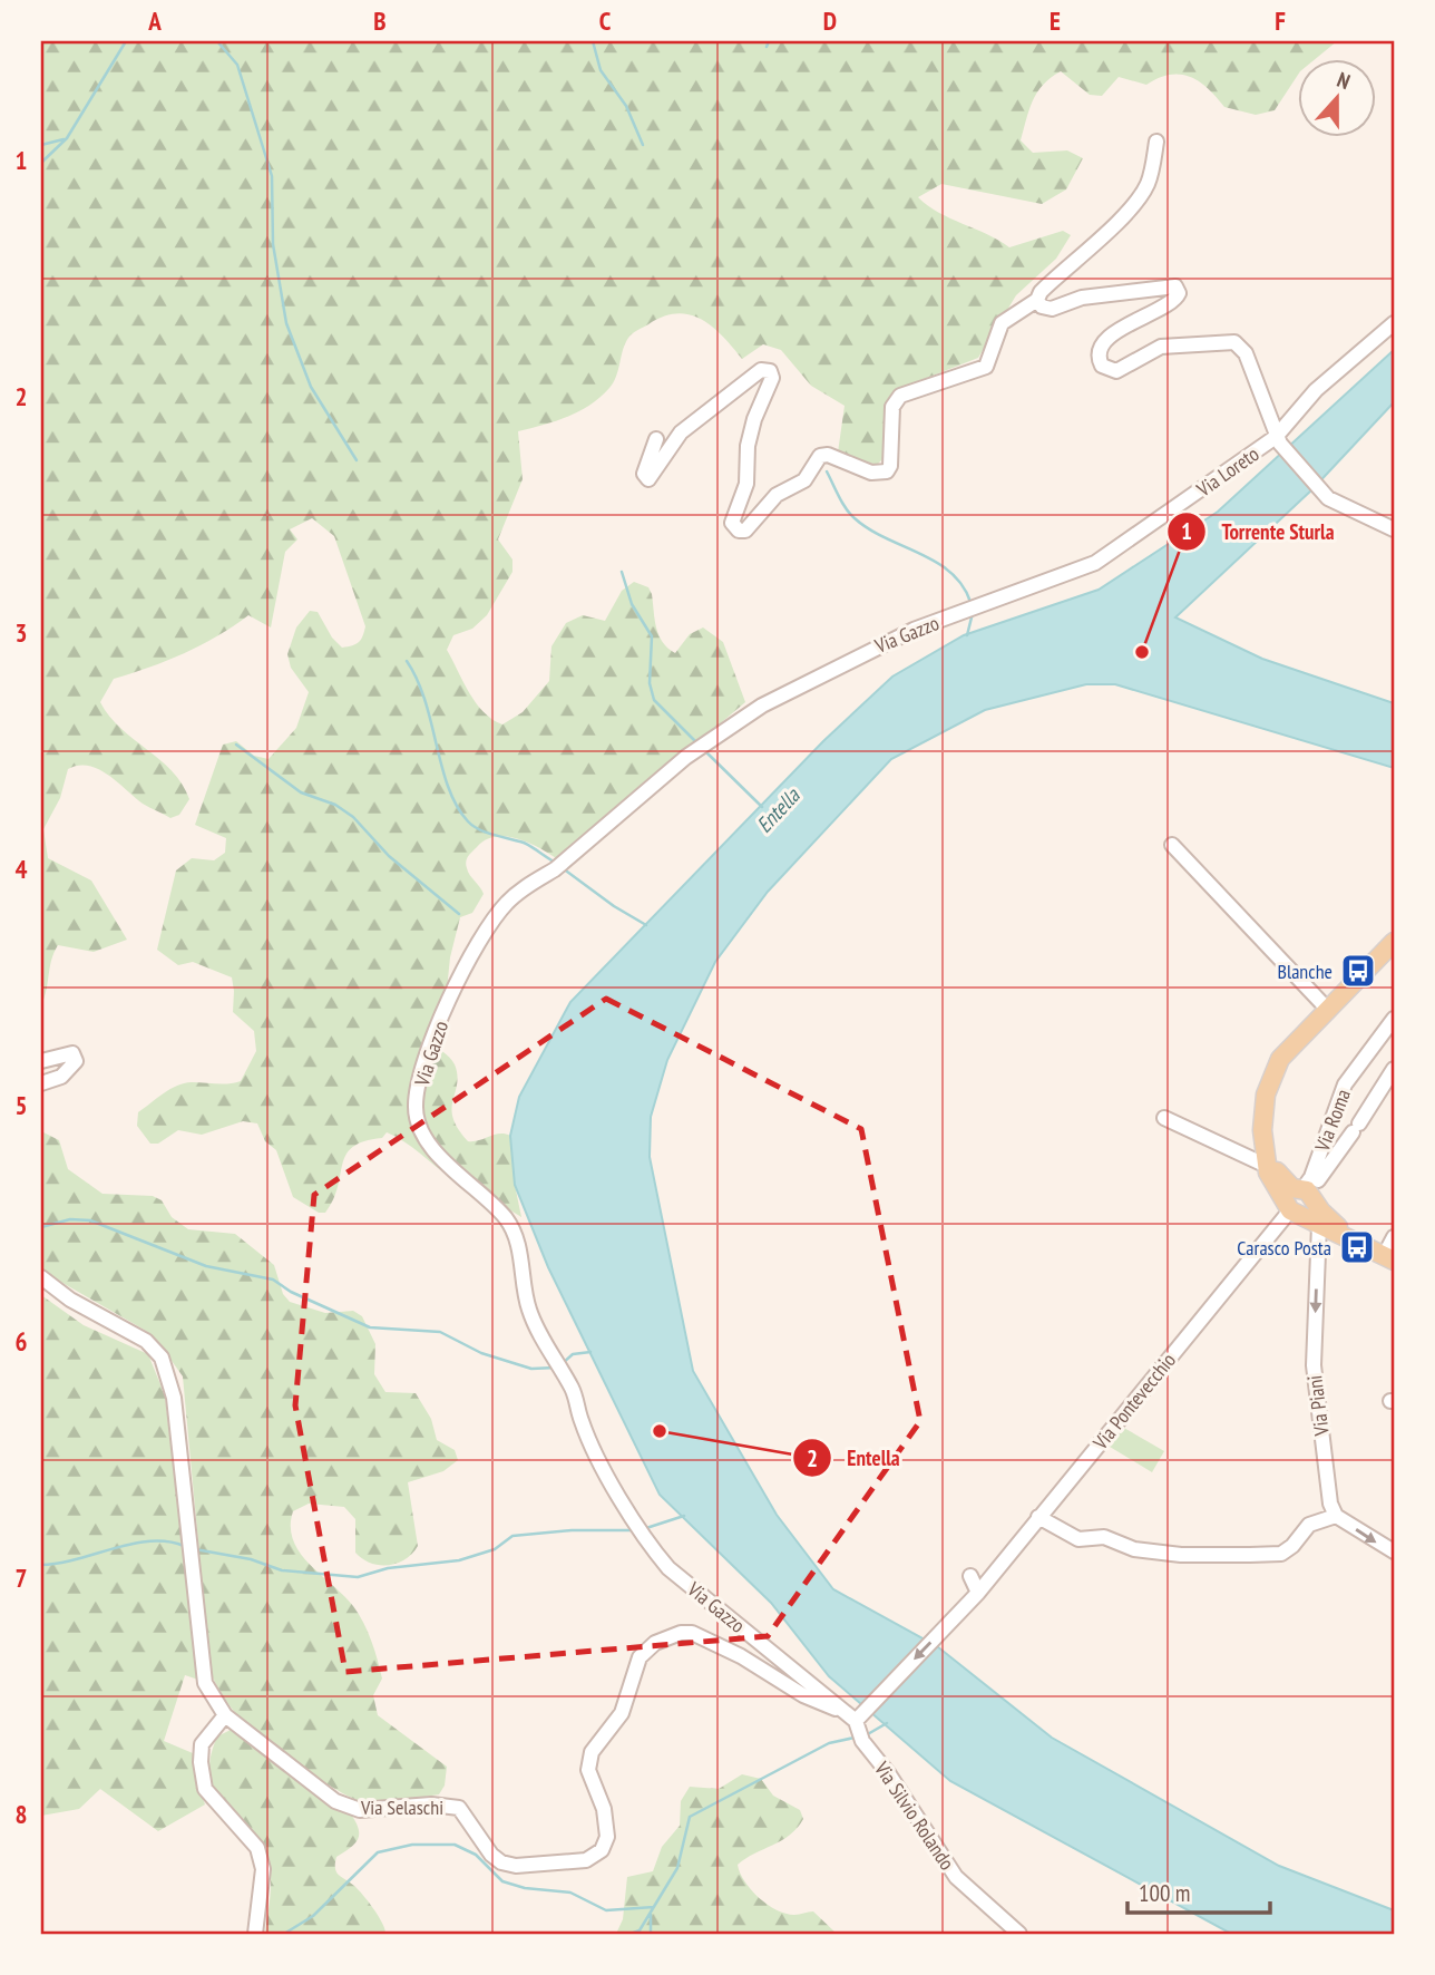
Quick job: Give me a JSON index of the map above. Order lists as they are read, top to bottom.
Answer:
{
  "streets": {
    "street": [
      "Via Loreto",
      "Via Gazzo",
      "Via Roma",
      "Via Pontevecchio",
      "Via Piani",
      "Via Selaschi",
      "Via Silvio Rolando"
    ]
  },
  "crossings": [
    ["Via Loreto", "Via Gazzo"],
    ["Via Gazzo", "Via Pontevecchio"],
    ["Via Gazzo", "Via Selaschi"],
    ["Via Gazzo", "Via Silvio Rolando"],
    ["Via Roma", "Via Pontevecchio"],
    ["Via Pontevecchio", "Via Selaschi"],
    ["Via Pontevecchio", "Via Silvio Rolando"],
    ["Via Selaschi", "Via Silvio Rolando"]
  ],
  "one_way": ["Via Piani"],
  "water": ["Entella"],
  "places": {
    "other": ["Torrente Sturla", "Entella"],
    "bus stop": ["Blanche", "Carasco Posta"]
  },
  "scale_bar": "100 m",
  "north": "top",
  "grid": {
    "columns": [
      "A",
      "B",
      "C",
      "D",
      "E",
      "F"
    ],
    "rows": [
      "1",
      "2",
      "3",
      "4",
      "5",
      "6",
      "7",
      "8"
    ]
  }
}
